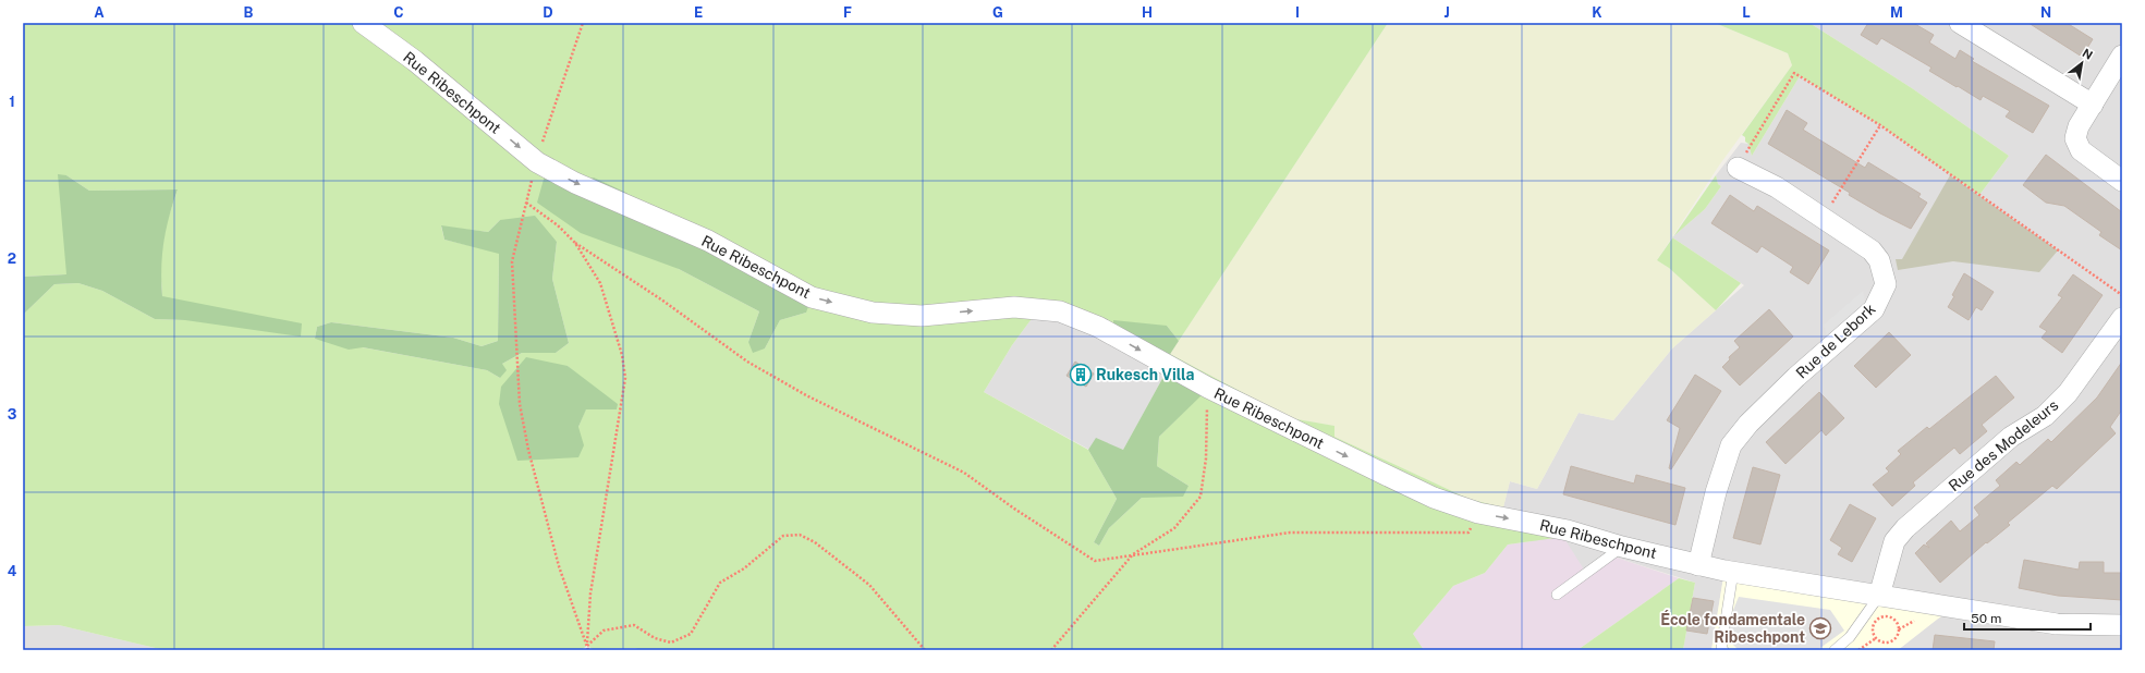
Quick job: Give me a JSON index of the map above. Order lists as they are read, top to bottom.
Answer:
{
  "streets": {
    "street": ["Rue Ribeschpont", "Rue de Lebork", "Rue des Modeleurs"]
  },
  "crossings": [
    ["Rue Ribeschpont", "Rue de Lebork"],
    ["Rue Ribeschpont", "Rue des Modeleurs"]
  ],
  "one_way": ["Rue Ribeschpont"],
  "places": {
    "building": ["Rukesch Villa"],
    "school or university": ["École fondamentale Ribeschpont"]
  },
  "scale_bar": "50 m",
  "north": "top right",
  "grid": {
    "columns": [
      "A",
      "B",
      "C",
      "D",
      "E",
      "F",
      "G",
      "H",
      "I",
      "J",
      "K",
      "L",
      "M",
      "N"
    ],
    "rows": [
      "1",
      "2",
      "3",
      "4"
    ]
  }
}
